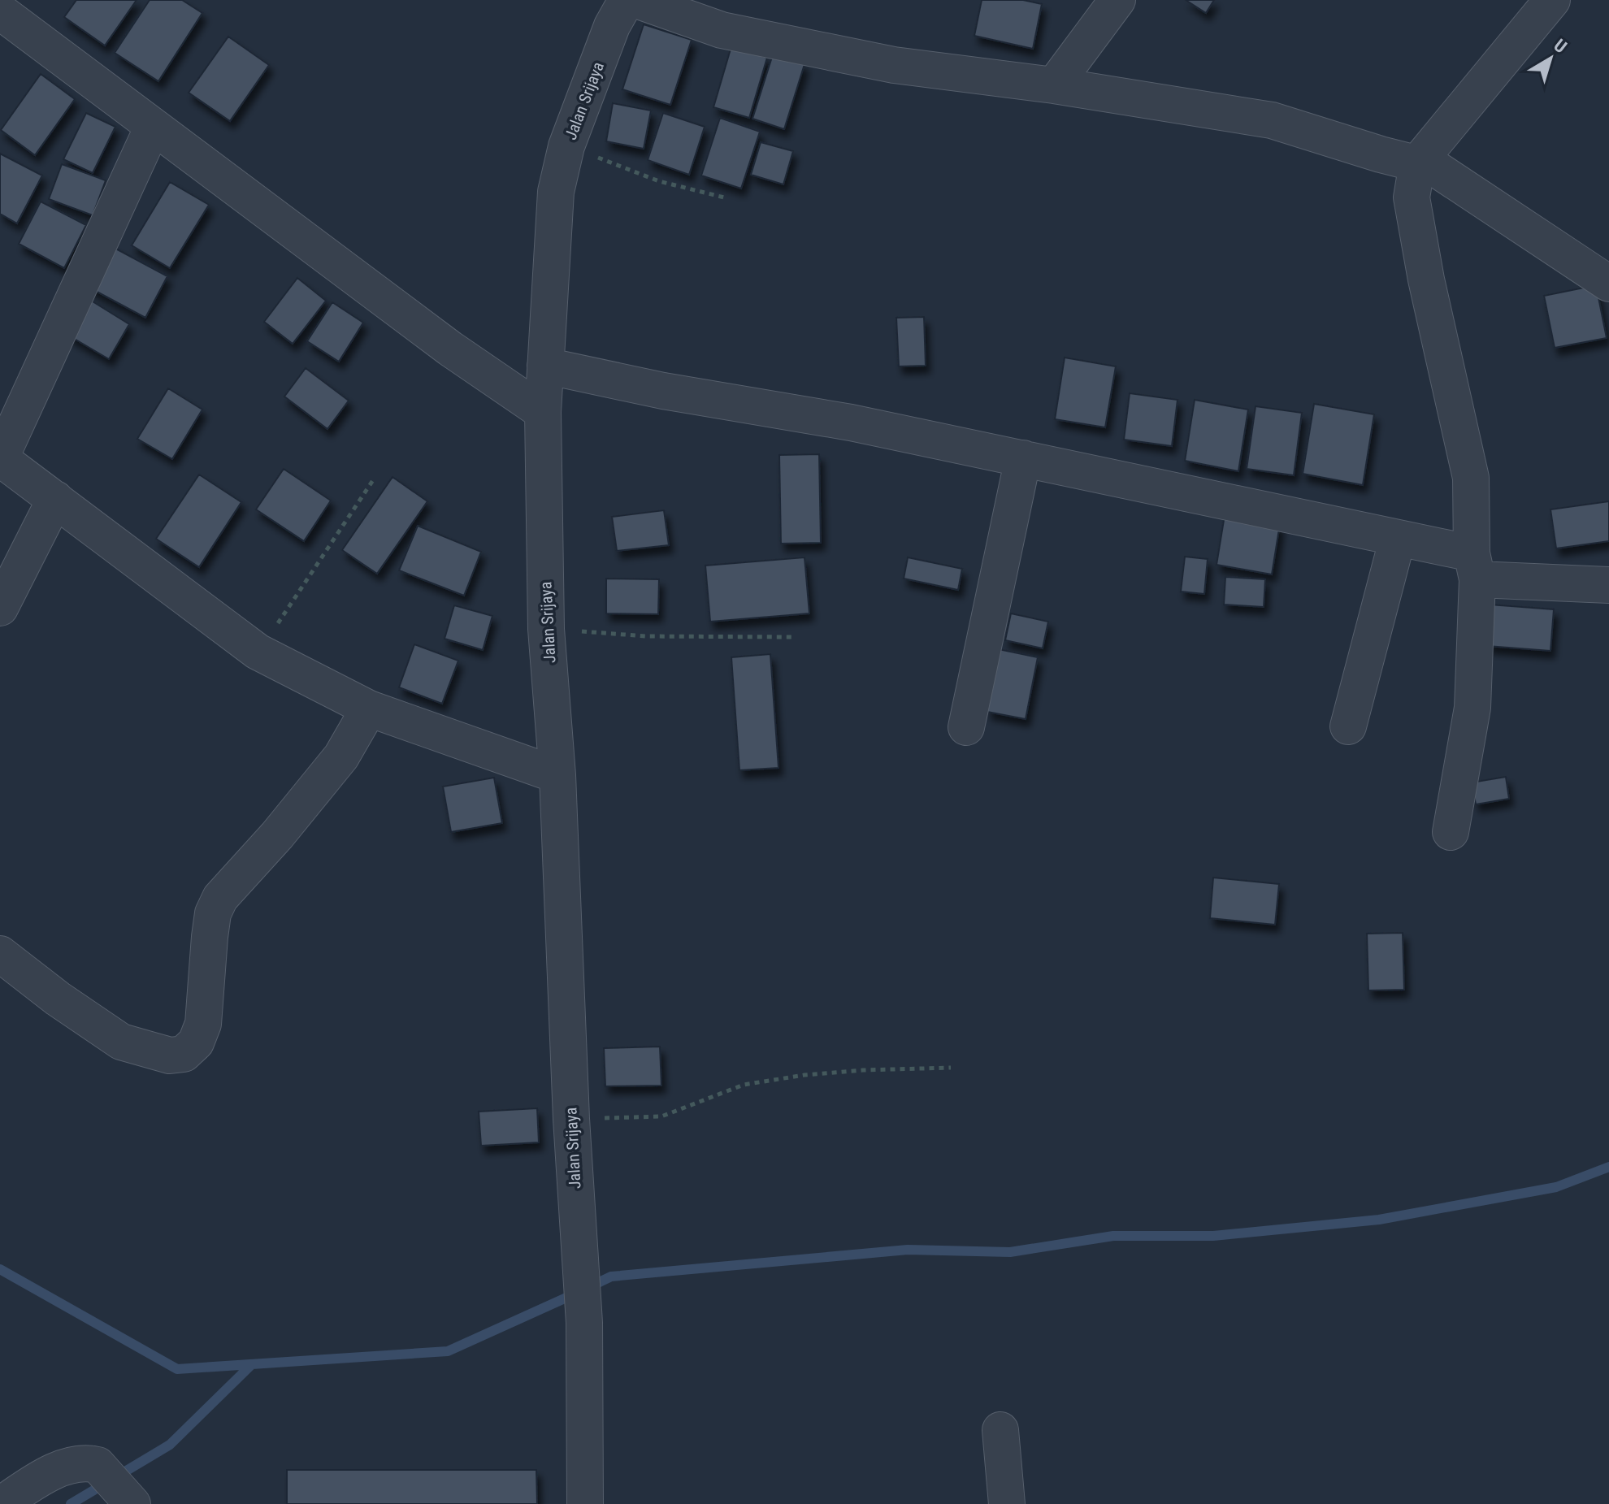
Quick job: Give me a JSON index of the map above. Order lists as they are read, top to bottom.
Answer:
{
  "streets": {
    "street": ["Jalan Srijaya"]
  },
  "north": "top right"
}
